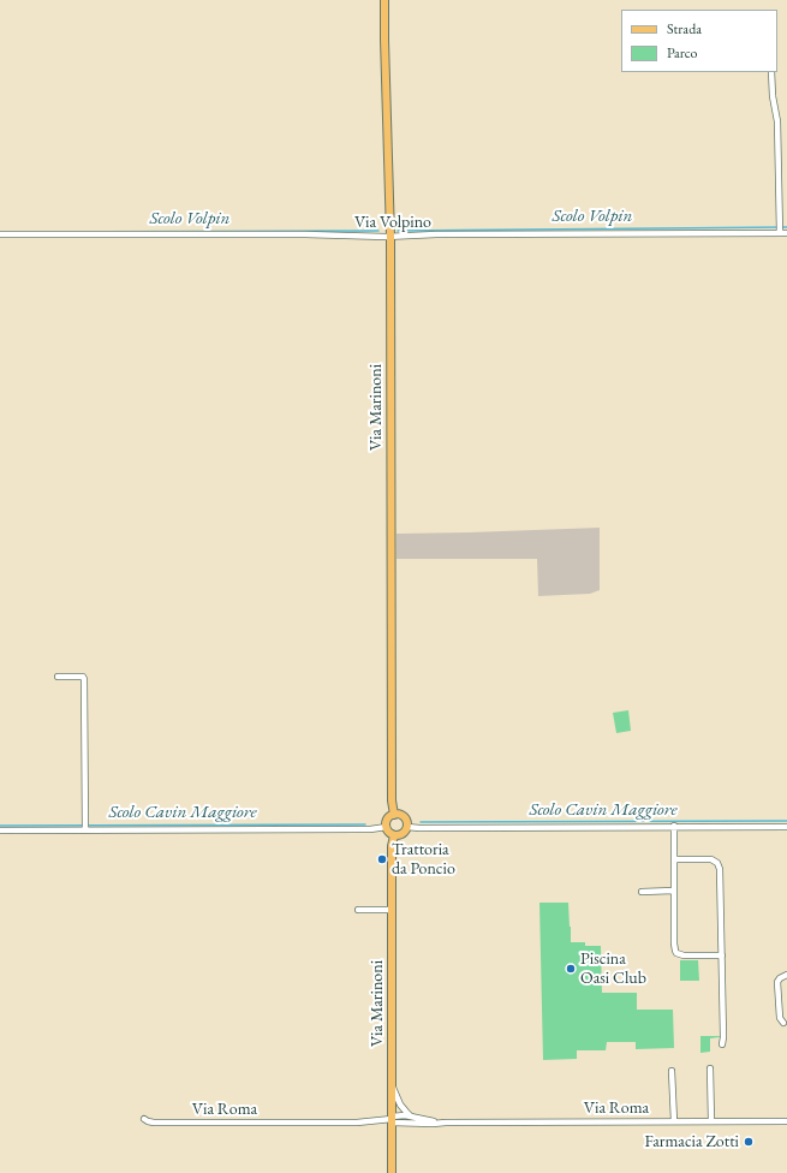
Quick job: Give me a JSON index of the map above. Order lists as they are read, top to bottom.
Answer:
{
  "streets": {
    "main road": ["Via Marinoni"],
    "street": ["Via Volpino", "Via Roma"]
  },
  "crossings": [
    ["Via Volpino", "Via Marinoni"],
    ["Via Marinoni", "Via Roma"]
  ],
  "water": ["Scolo Volpin", "Scolo Cavin Maggiore"],
  "places": ["Trattoria da Poncio", "Piscina Oasi Club", "Farmacia Zotti"],
  "legend": ["Strada", "Parco"]
}
